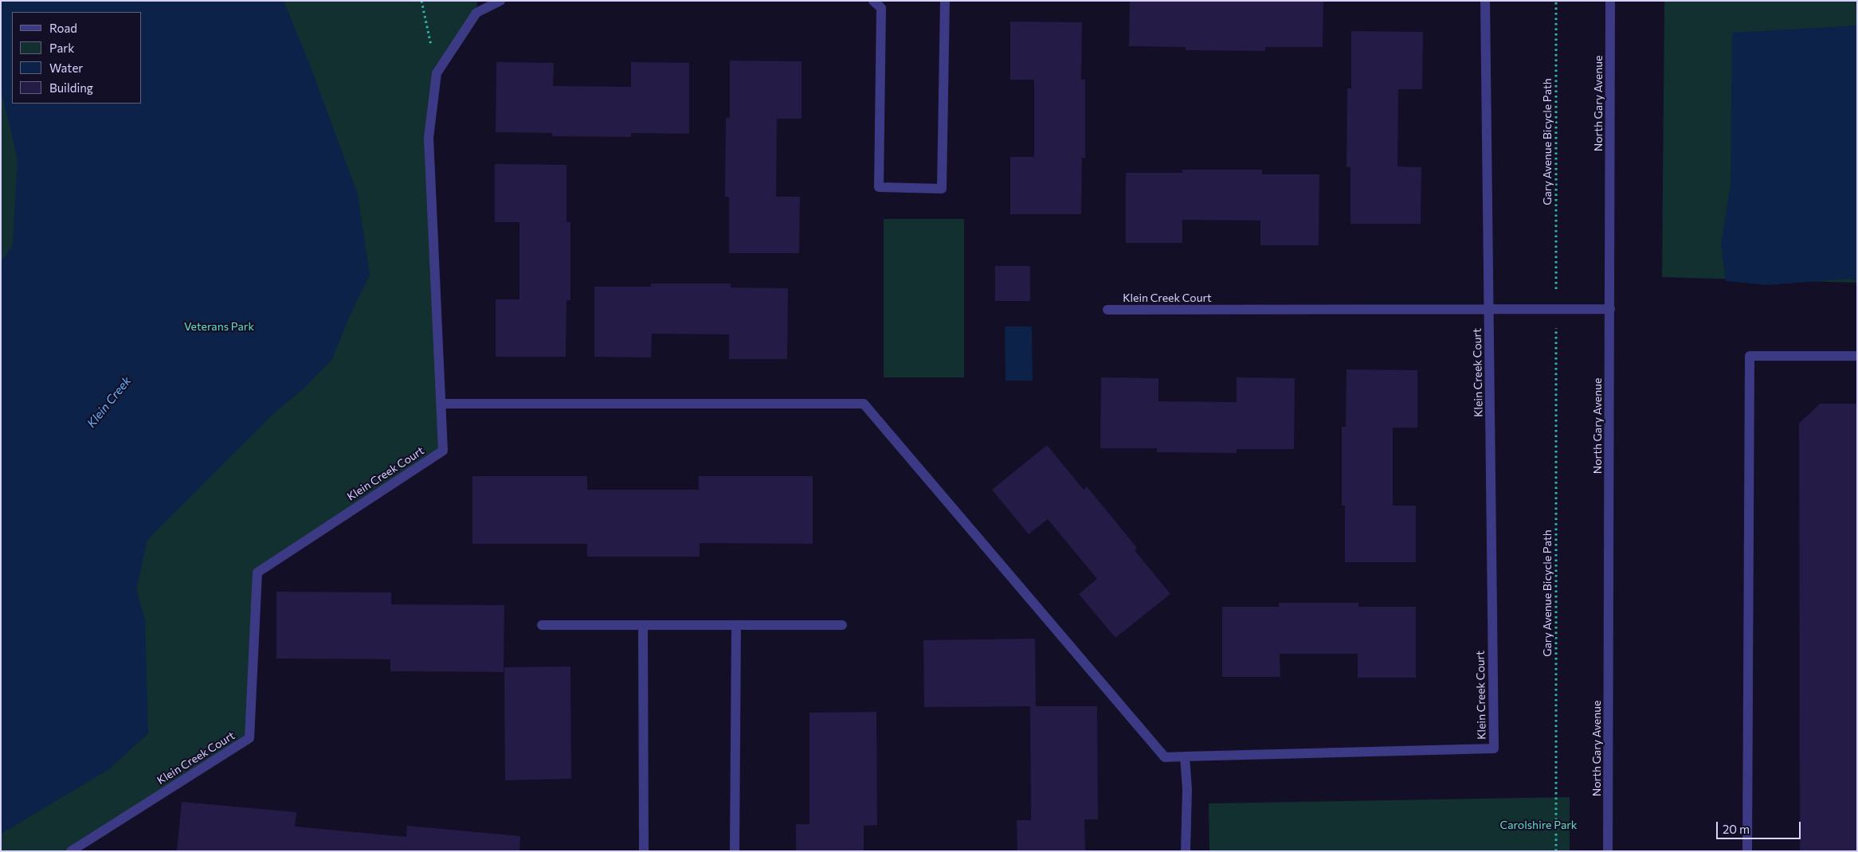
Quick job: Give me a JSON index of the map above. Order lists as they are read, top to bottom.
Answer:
{
  "streets": {
    "street": ["North Gary Avenue", "Klein Creek Court"],
    "path": ["Gary Avenue Bicycle Path"]
  },
  "crossings": [
    ["North Gary Avenue", "Klein Creek Court"]
  ],
  "water": ["Klein Creek"],
  "parks": ["Veterans Park", "Carolshire Park"],
  "legend": [
    "Road",
    "Park",
    "Water",
    "Building"
  ],
  "scale_bar": "20 m"
}
